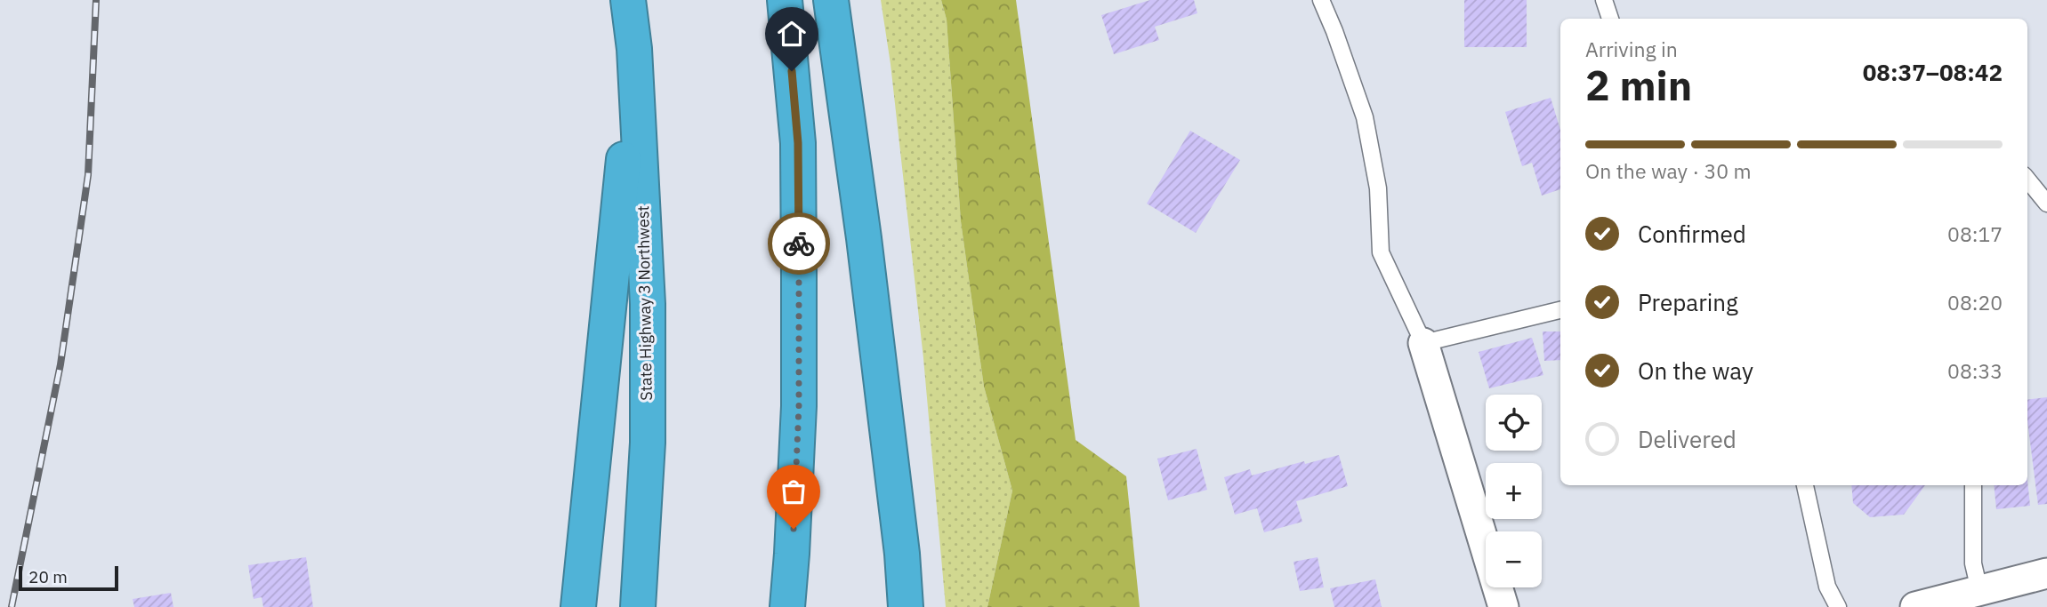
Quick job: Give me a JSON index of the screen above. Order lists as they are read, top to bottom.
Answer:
{
  "streets": {
    "highway": ["State Highway 3 Northwest"]
  },
  "scale_bar": "20 m",
  "page": {
    "heading": ["2 min", "Arriving in", "08:37–08:42"],
    "bar": "On the way · 30 m",
    "list": [
      ["Confirmed", "08:17"],
      ["Preparing", "08:20"],
      ["On the way", "08:33"],
      "Delivered"
    ],
    "map_buttons": ["+", "−"],
    "scale": "20 m"
  }
}
